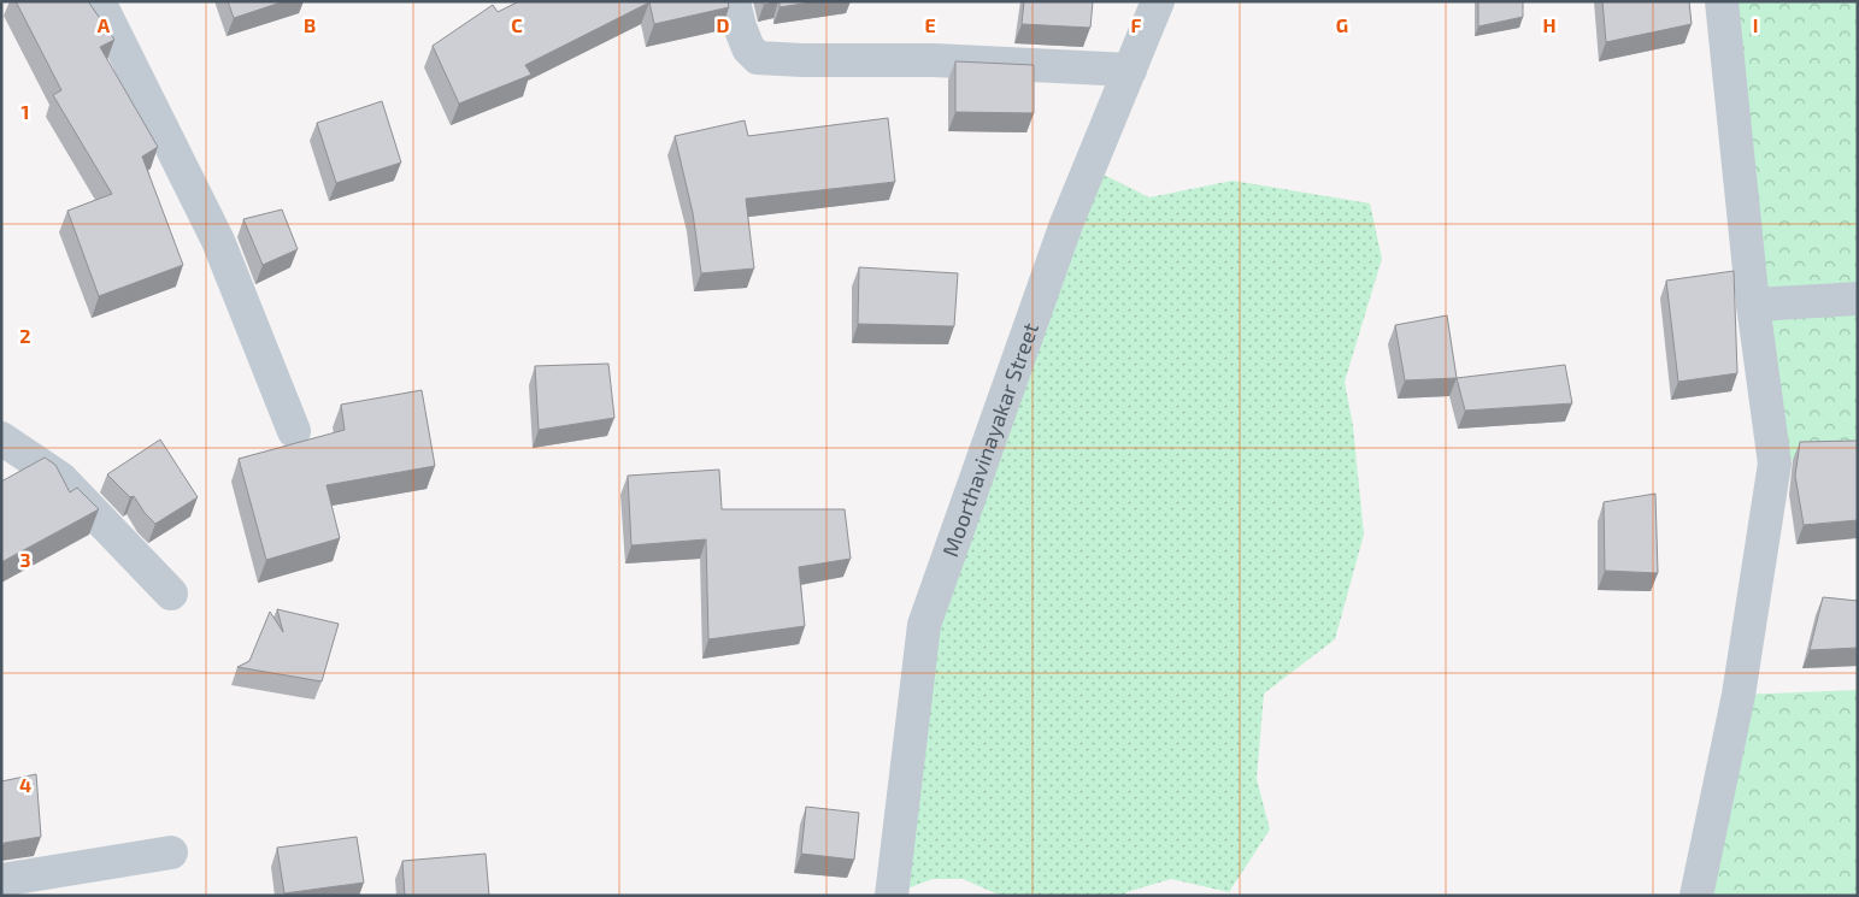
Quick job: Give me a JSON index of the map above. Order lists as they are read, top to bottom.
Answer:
{
  "streets": {
    "street": ["Moorthavinayakar Street"]
  },
  "grid": {
    "columns": [
      "A",
      "B",
      "C",
      "D",
      "E",
      "F",
      "G",
      "H",
      "I"
    ],
    "rows": [
      "1",
      "2",
      "3",
      "4"
    ]
  }
}
